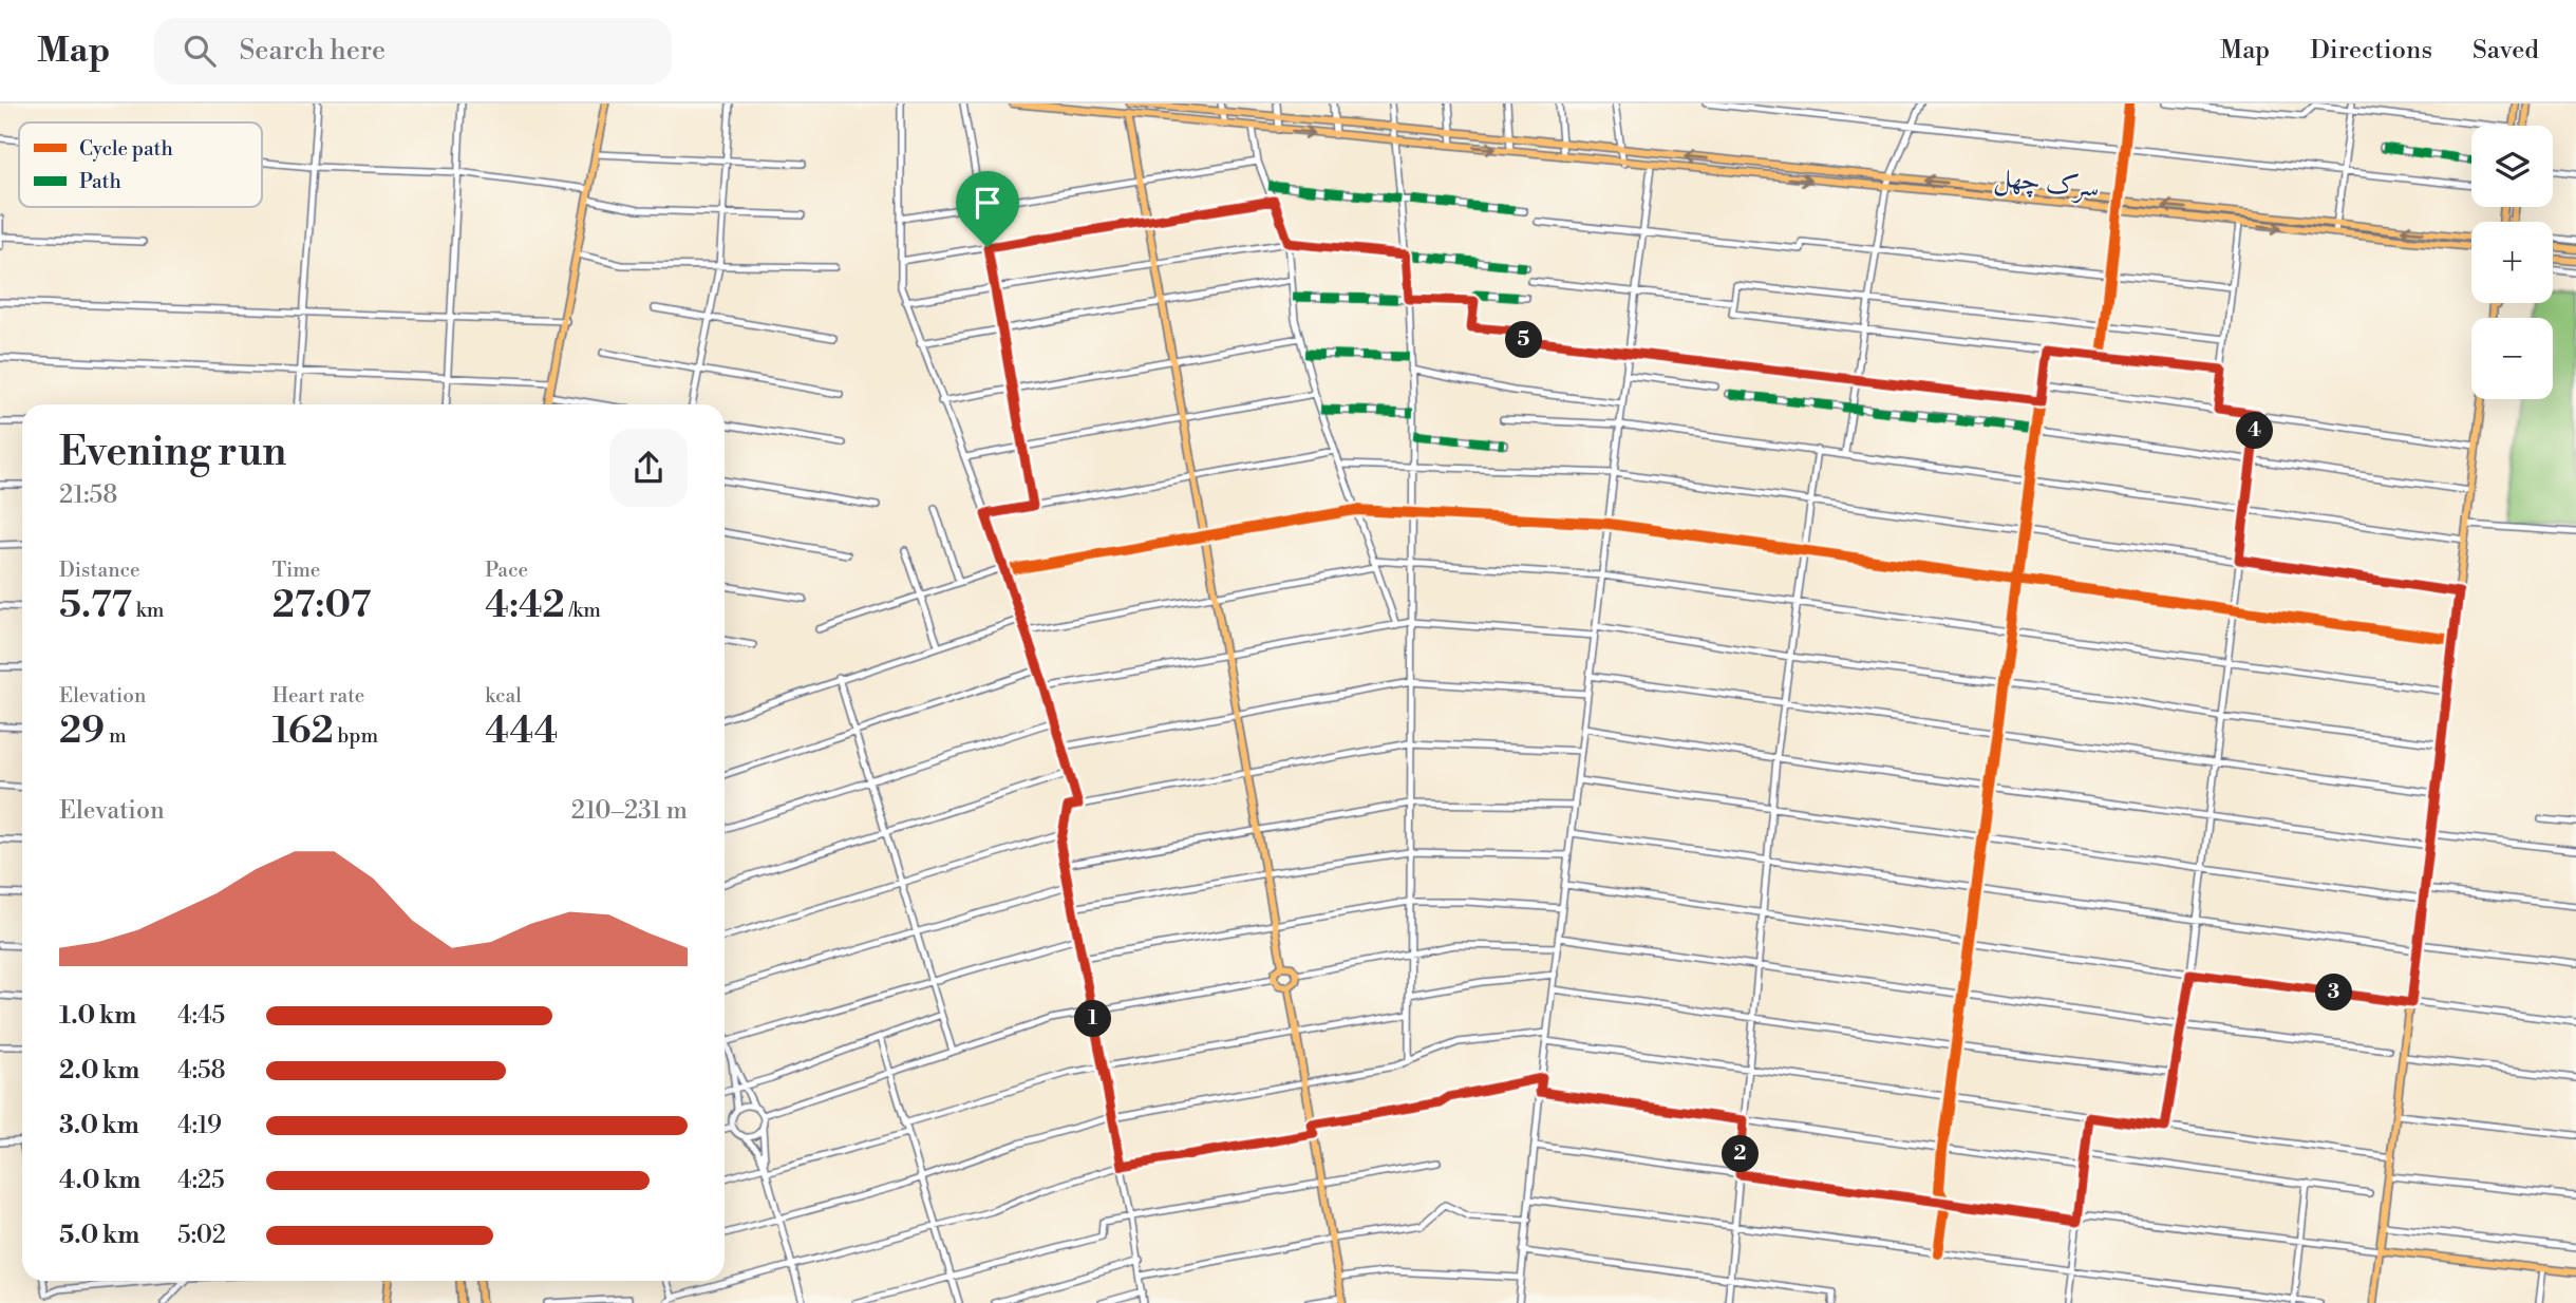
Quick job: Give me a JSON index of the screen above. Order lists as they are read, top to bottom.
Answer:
{
  "streets": {
    "main road": ["سرک چهل"]
  },
  "legend": ["Cycle path", "Path"],
  "page": {
    "header": "Map",
    "search": "Search here",
    "nav": ["Map", "Directions", "Saved"],
    "map_buttons": ["+", "−"],
    "pins": [
      "5",
      "4",
      "3",
      "1",
      "2"
    ],
    "heading": ["Evening run", "21:58"],
    "stats": [
      ["Distance", "5.77 km"],
      ["Time", "27:07"],
      ["Pace", "4:42 /km"],
      ["Elevation", "29 m"],
      ["Heart rate", "162 bpm"],
      ["kcal", "444"]
    ],
    "chart": ["Elevation", "210–231 m"],
    "list": [
      {
        "name": "1.0 km",
        "note": "4:45"
      },
      {
        "name": "2.0 km",
        "note": "4:58"
      },
      {
        "name": "3.0 km",
        "note": "4:19"
      },
      {
        "name": "4.0 km",
        "note": "4:25"
      },
      {
        "name": "5.0 km",
        "note": "5:02"
      }
    ]
  }
}
